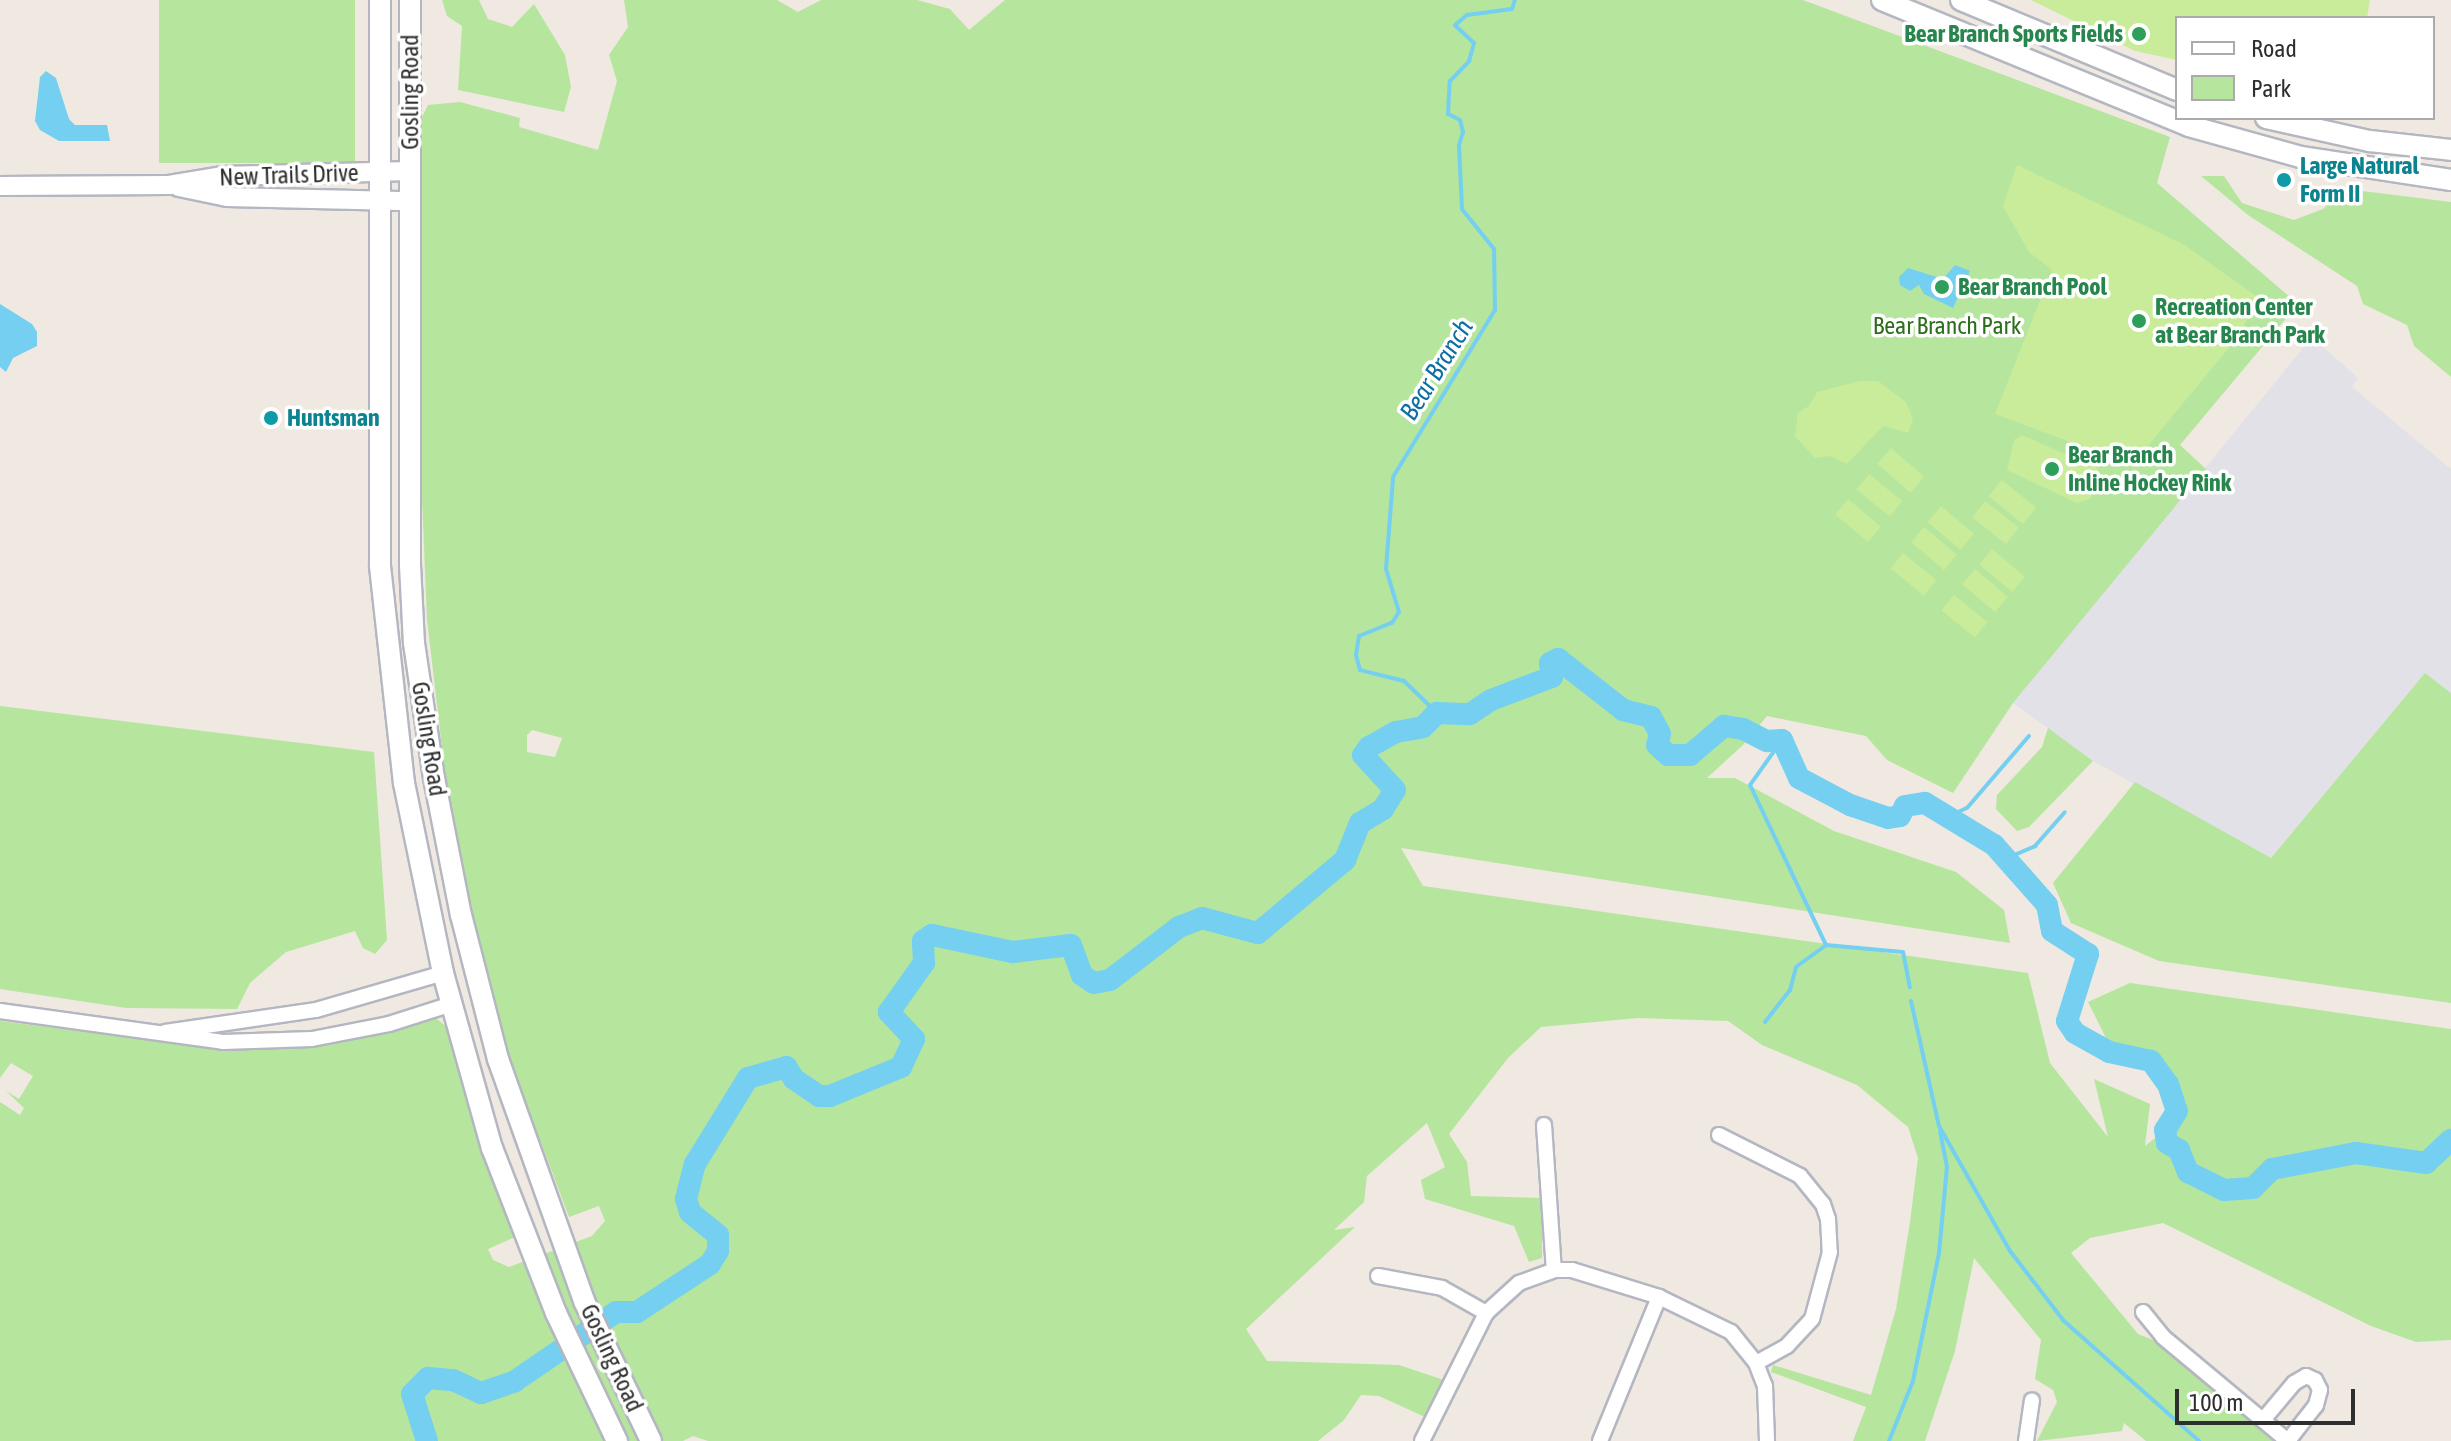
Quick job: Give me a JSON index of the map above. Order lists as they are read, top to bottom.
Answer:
{
  "streets": {
    "main road": ["Gosling Road"],
    "street": ["New Trails Drive"]
  },
  "crossings": [
    ["Gosling Road", "New Trails Drive"]
  ],
  "water": ["Bear Branch"],
  "parks": ["Bear Branch Park"],
  "places": [
    "Bear Branch Sports Fields",
    "Large Natural Form II",
    "Bear Branch Pool",
    "Recreation Center at Bear Branch Park",
    "Huntsman",
    "Bear Branch Inline Hockey Rink"
  ],
  "legend": ["Road", "Park"],
  "scale_bar": "100 m"
}
